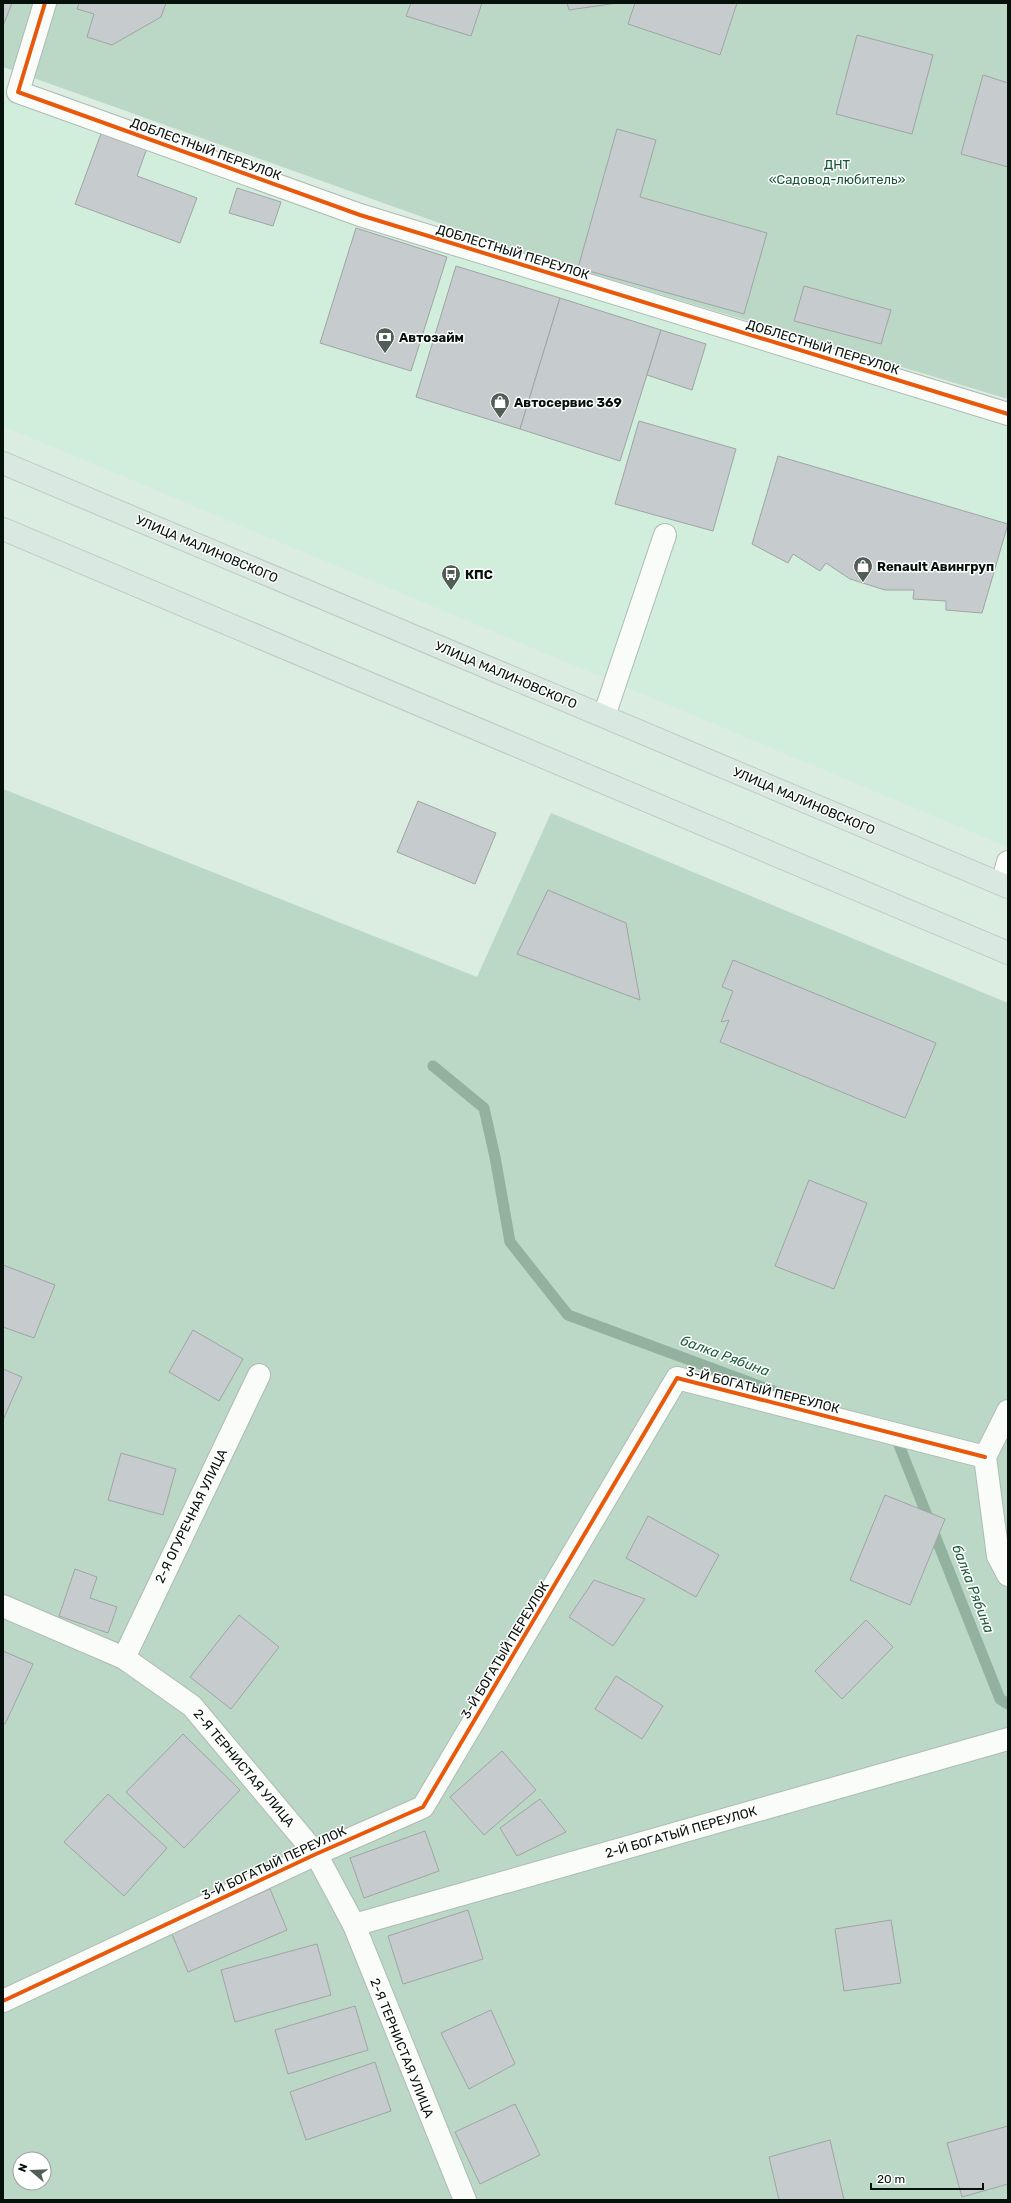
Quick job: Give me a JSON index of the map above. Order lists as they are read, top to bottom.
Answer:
{
  "streets": {
    "highway": ["УЛИЦА МАЛИНОВСКОГО"],
    "street": [
      "ДОБЛЕСТНЫЙ ПЕРЕУЛОК",
      "3-Й БОГАТЫЙ ПЕРЕУЛОК",
      "2-Я ОГУРЕЧНАЯ УЛИЦА",
      "2-Я ТЕРНИСТАЯ УЛИЦА",
      "2-Й БОГАТЫЙ ПЕРЕУЛОК"
    ]
  },
  "crossings": [
    ["3-Й БОГАТЫЙ ПЕРЕУЛОК", "2-Я ТЕРНИСТАЯ УЛИЦА"],
    ["2-Я ОГУРЕЧНАЯ УЛИЦА", "2-Я ТЕРНИСТАЯ УЛИЦА"],
    ["2-Я ТЕРНИСТАЯ УЛИЦА", "2-Й БОГАТЫЙ ПЕРЕУЛОК"]
  ],
  "water": ["балка Рябина"],
  "parks": ["ДНТ «Садовод-любитель»"],
  "places": {
    "bank": ["Автозайм"],
    "shop": ["Автосервис 369", "Renault Авингруп"],
    "bus stop": ["КПС"]
  },
  "scale_bar": "20 m",
  "north": "left"
}
